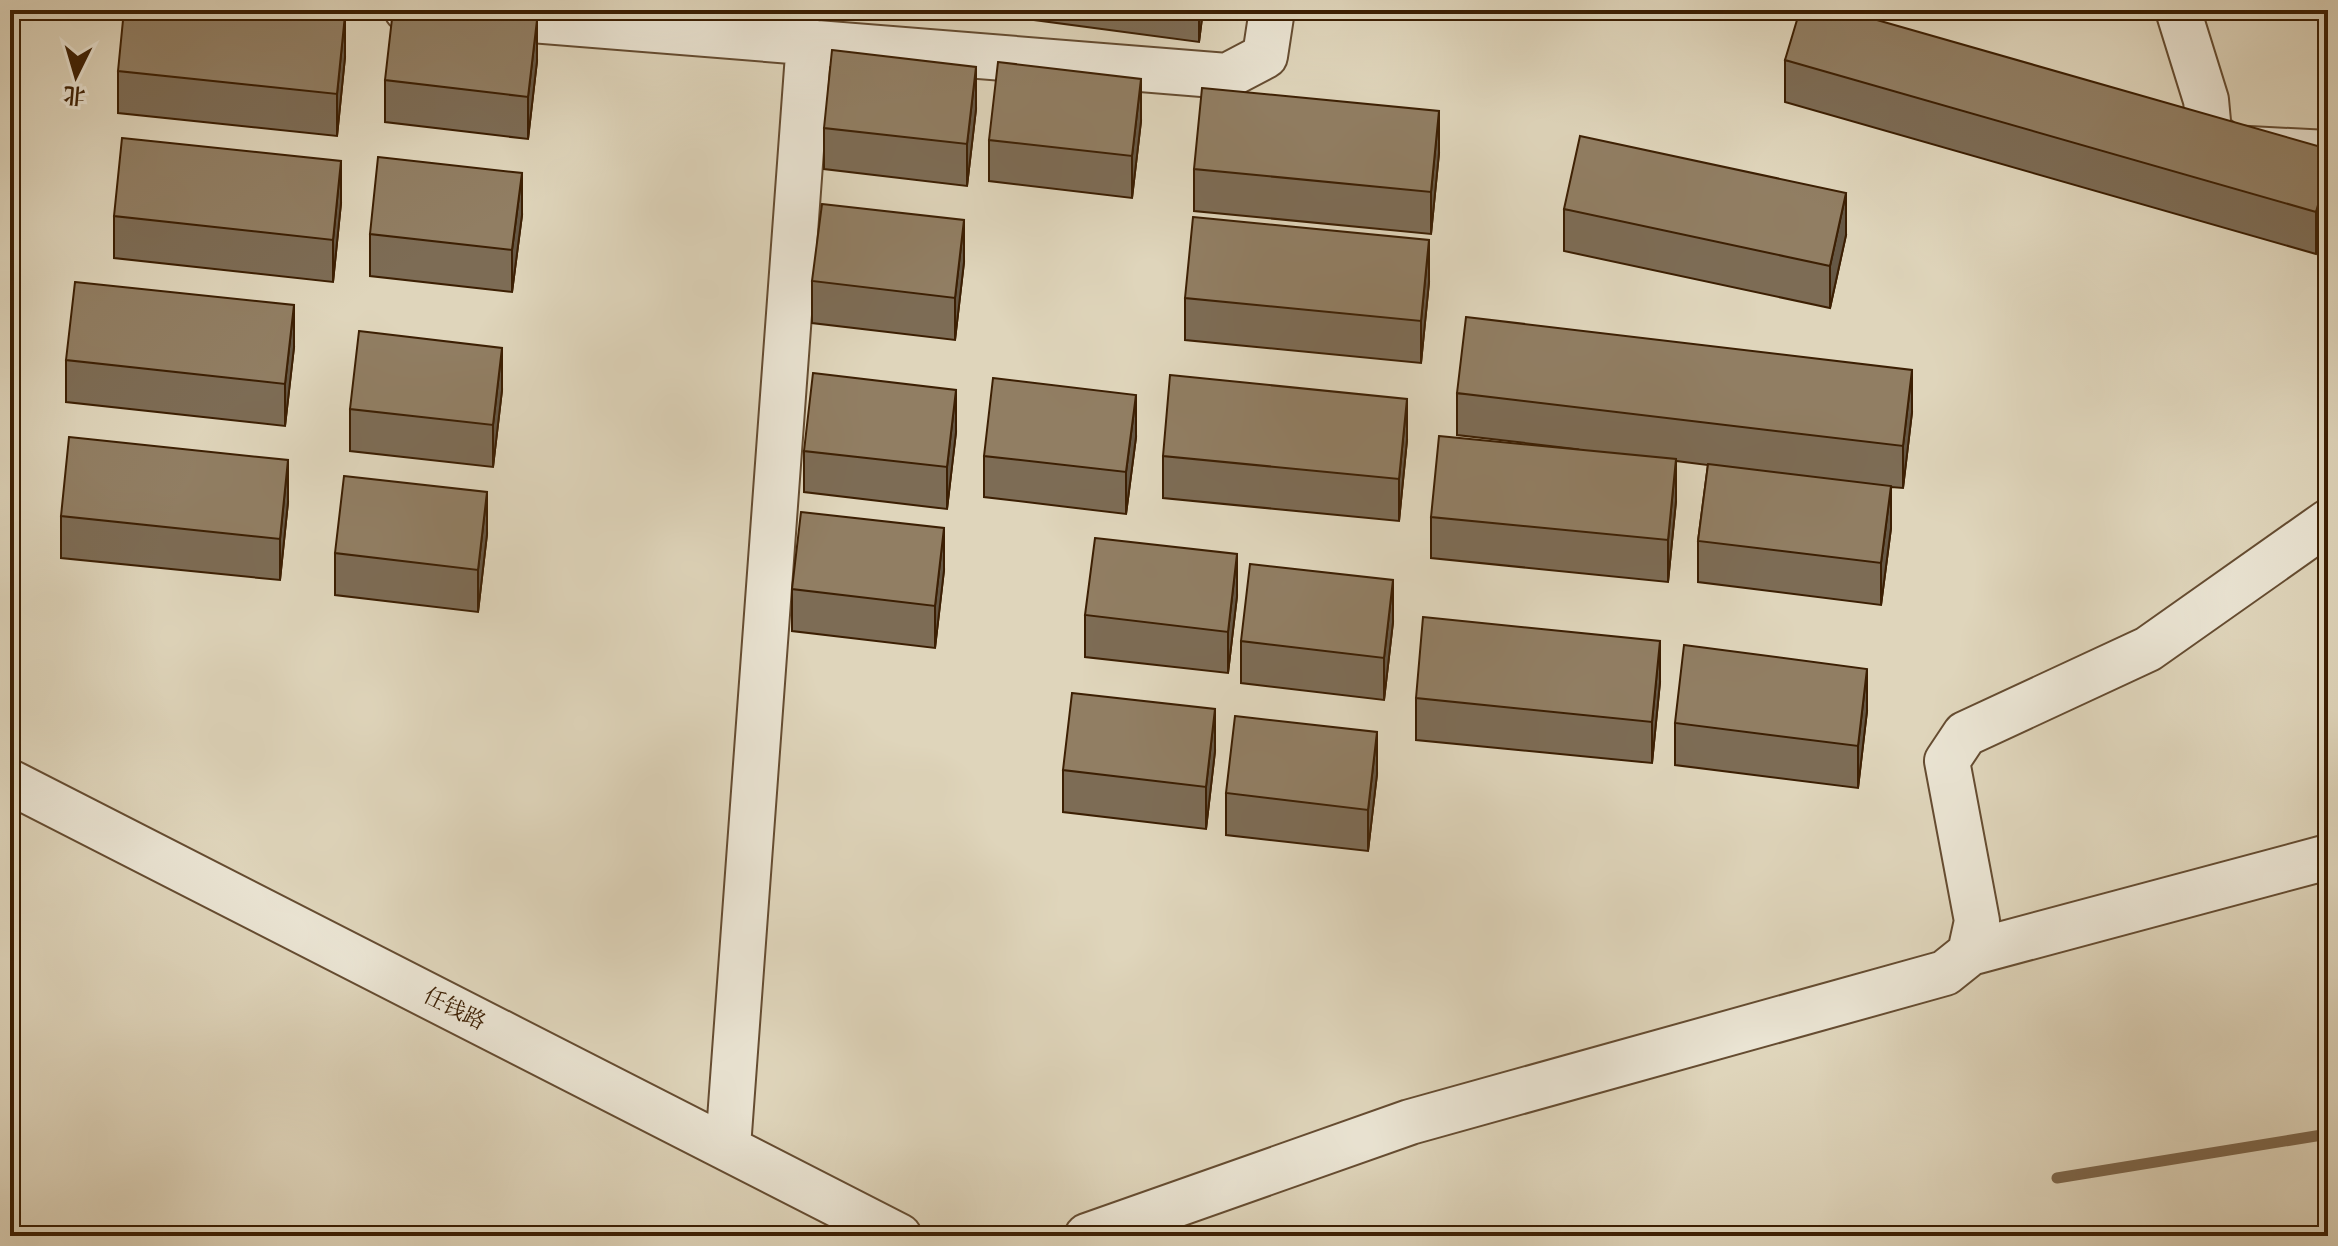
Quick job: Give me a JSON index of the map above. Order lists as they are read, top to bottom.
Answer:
{
  "streets": {
    "street": ["任钱路"]
  },
  "north": "bottom"
}
